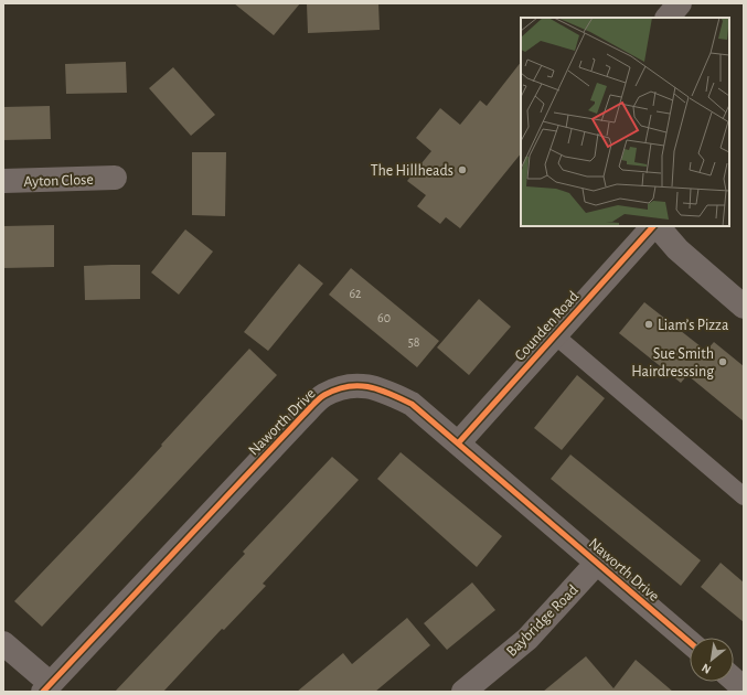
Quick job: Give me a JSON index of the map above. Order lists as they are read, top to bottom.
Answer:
{
  "streets": {
    "street": [
      "Ayton Close",
      "Counden Road",
      "Naworth Drive",
      "Baybridge Road"
    ]
  },
  "crossings": [
    ["Counden Road", "Naworth Drive"],
    ["Naworth Drive", "Baybridge Road"]
  ],
  "places": ["The Hillheads", "Liam’s Pizza", "Sue Smith Hairdresssing"],
  "house_numbers": ["62", "60", "58"],
  "north": "bottom left"
}
